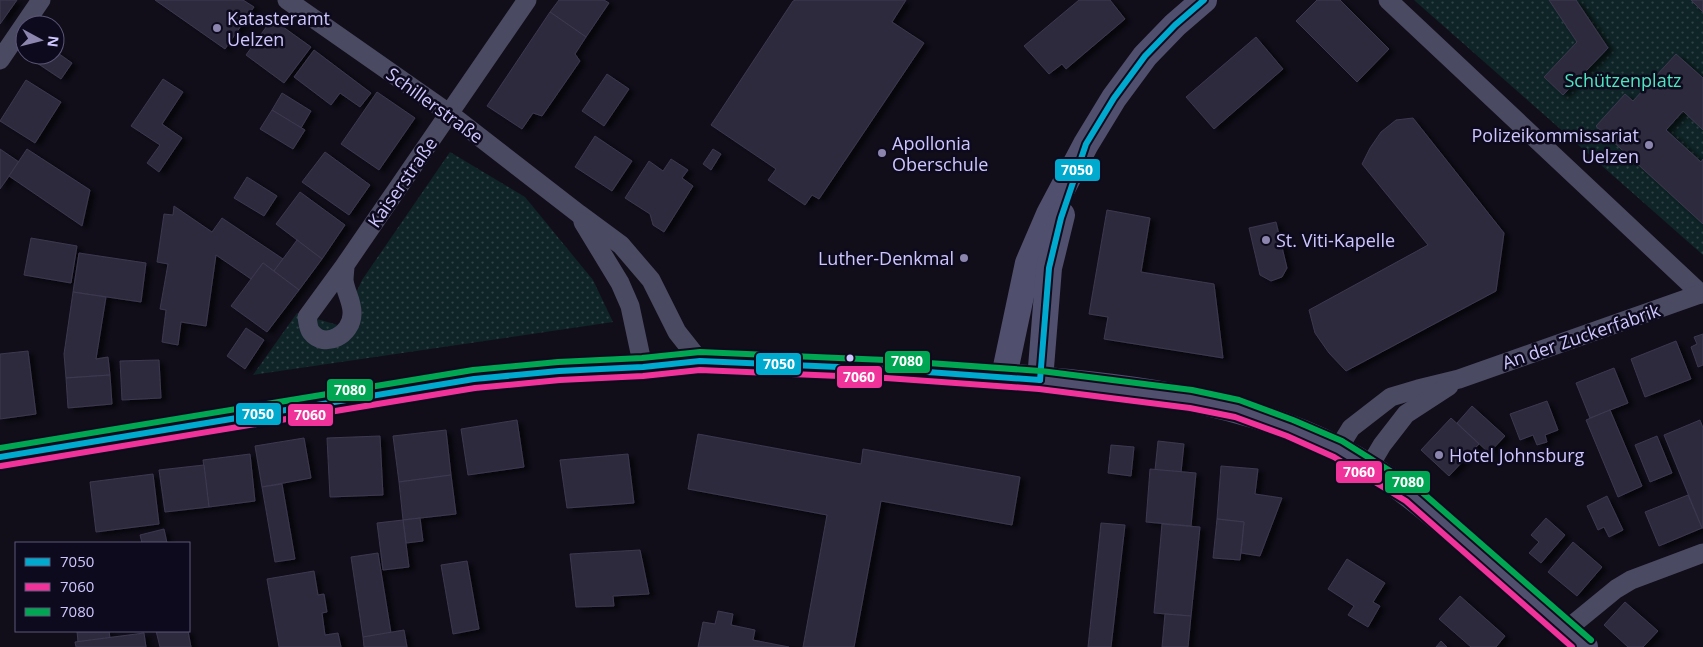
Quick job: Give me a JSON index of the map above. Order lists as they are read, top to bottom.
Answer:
{
  "streets": {
    "street": ["Schillerstraße", "Kaiserstraße", "An der Zuckerfabrik"]
  },
  "crossings": [
    ["Schillerstraße", "Kaiserstraße"]
  ],
  "parks": ["Schützenplatz"],
  "places": [
    "Katasteramt Uelzen",
    "Polizeikommissariat Uelzen",
    "Apollonia Oberschule",
    "St. Viti-Kapelle",
    "Luther-Denkmal",
    "Hotel Johnsburg"
  ],
  "lines": ["transit line 7050", "transit line 7080", "transit line 7060"],
  "legend": ["7050", "7060", "7080"],
  "north": "right"
}
